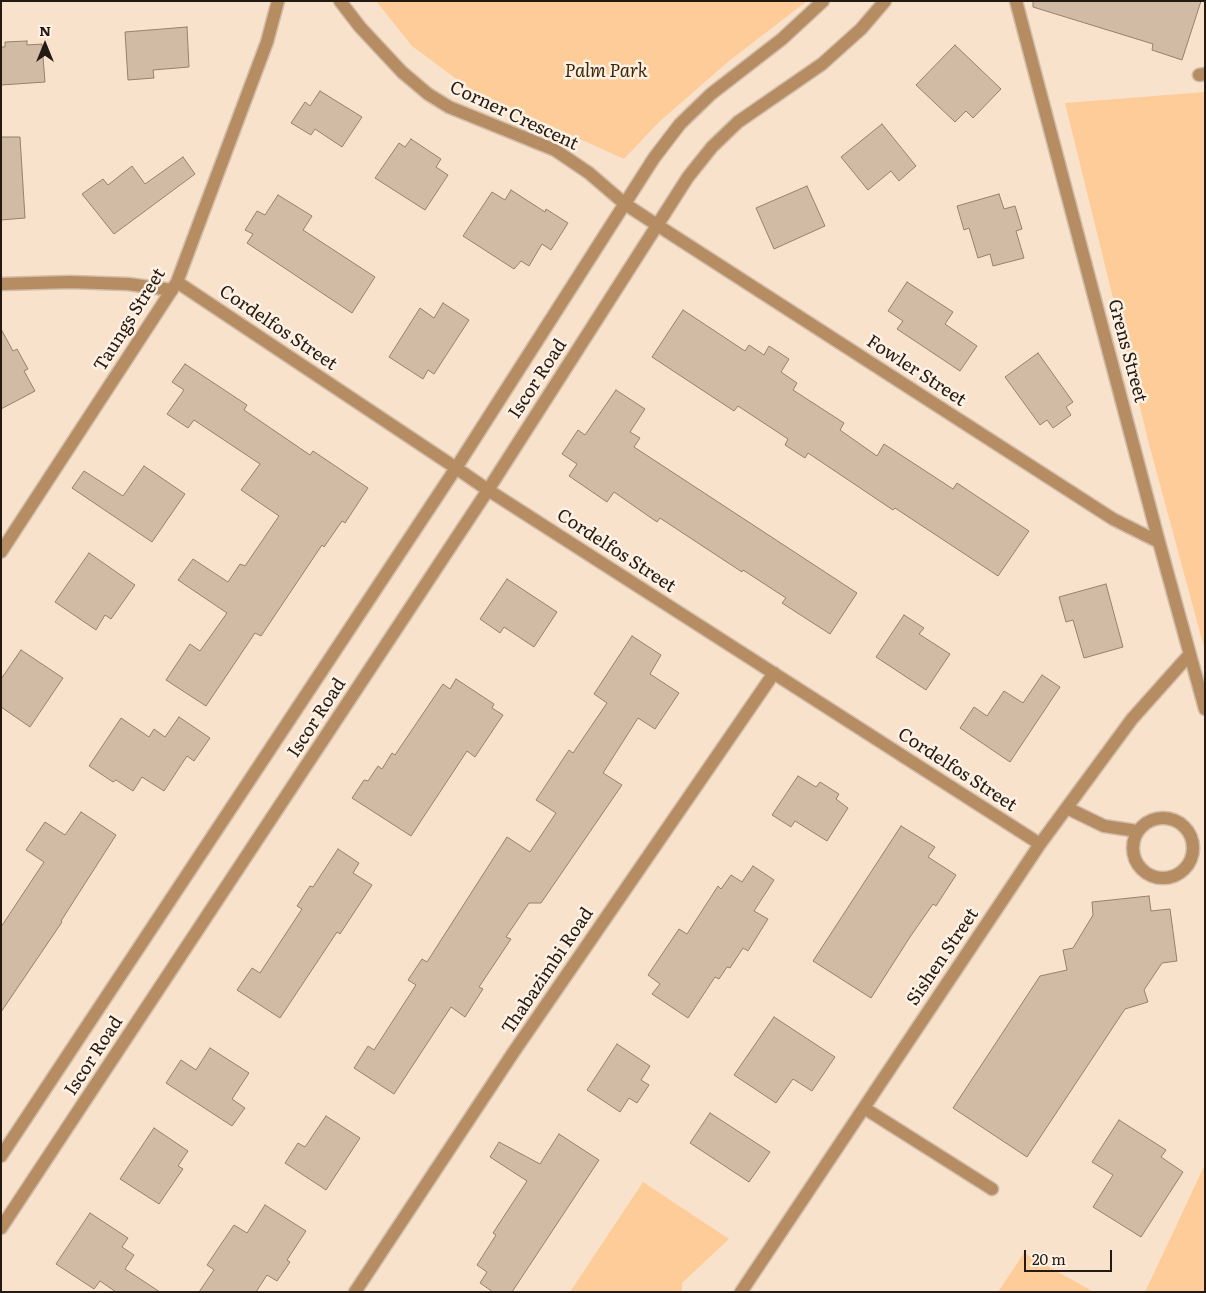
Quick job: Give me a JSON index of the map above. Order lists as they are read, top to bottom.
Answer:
{
  "streets": {
    "street": [
      "Corner Crescent",
      "Taungs Street",
      "Cordelfos Street",
      "Grens Street",
      "Fowler Street",
      "Iscor Road",
      "Sishen Street",
      "Thabazimbi Road"
    ]
  },
  "crossings": [
    ["Corner Crescent", "Fowler Street"],
    ["Corner Crescent", "Iscor Road"],
    ["Taungs Street", "Cordelfos Street"],
    ["Cordelfos Street", "Iscor Road"],
    ["Cordelfos Street", "Sishen Street"],
    ["Cordelfos Street", "Thabazimbi Road"],
    ["Grens Street", "Fowler Street"],
    ["Grens Street", "Sishen Street"],
    ["Fowler Street", "Iscor Road"]
  ],
  "parks": ["Palm Park"],
  "scale_bar": "20 m",
  "north": "top"
}
